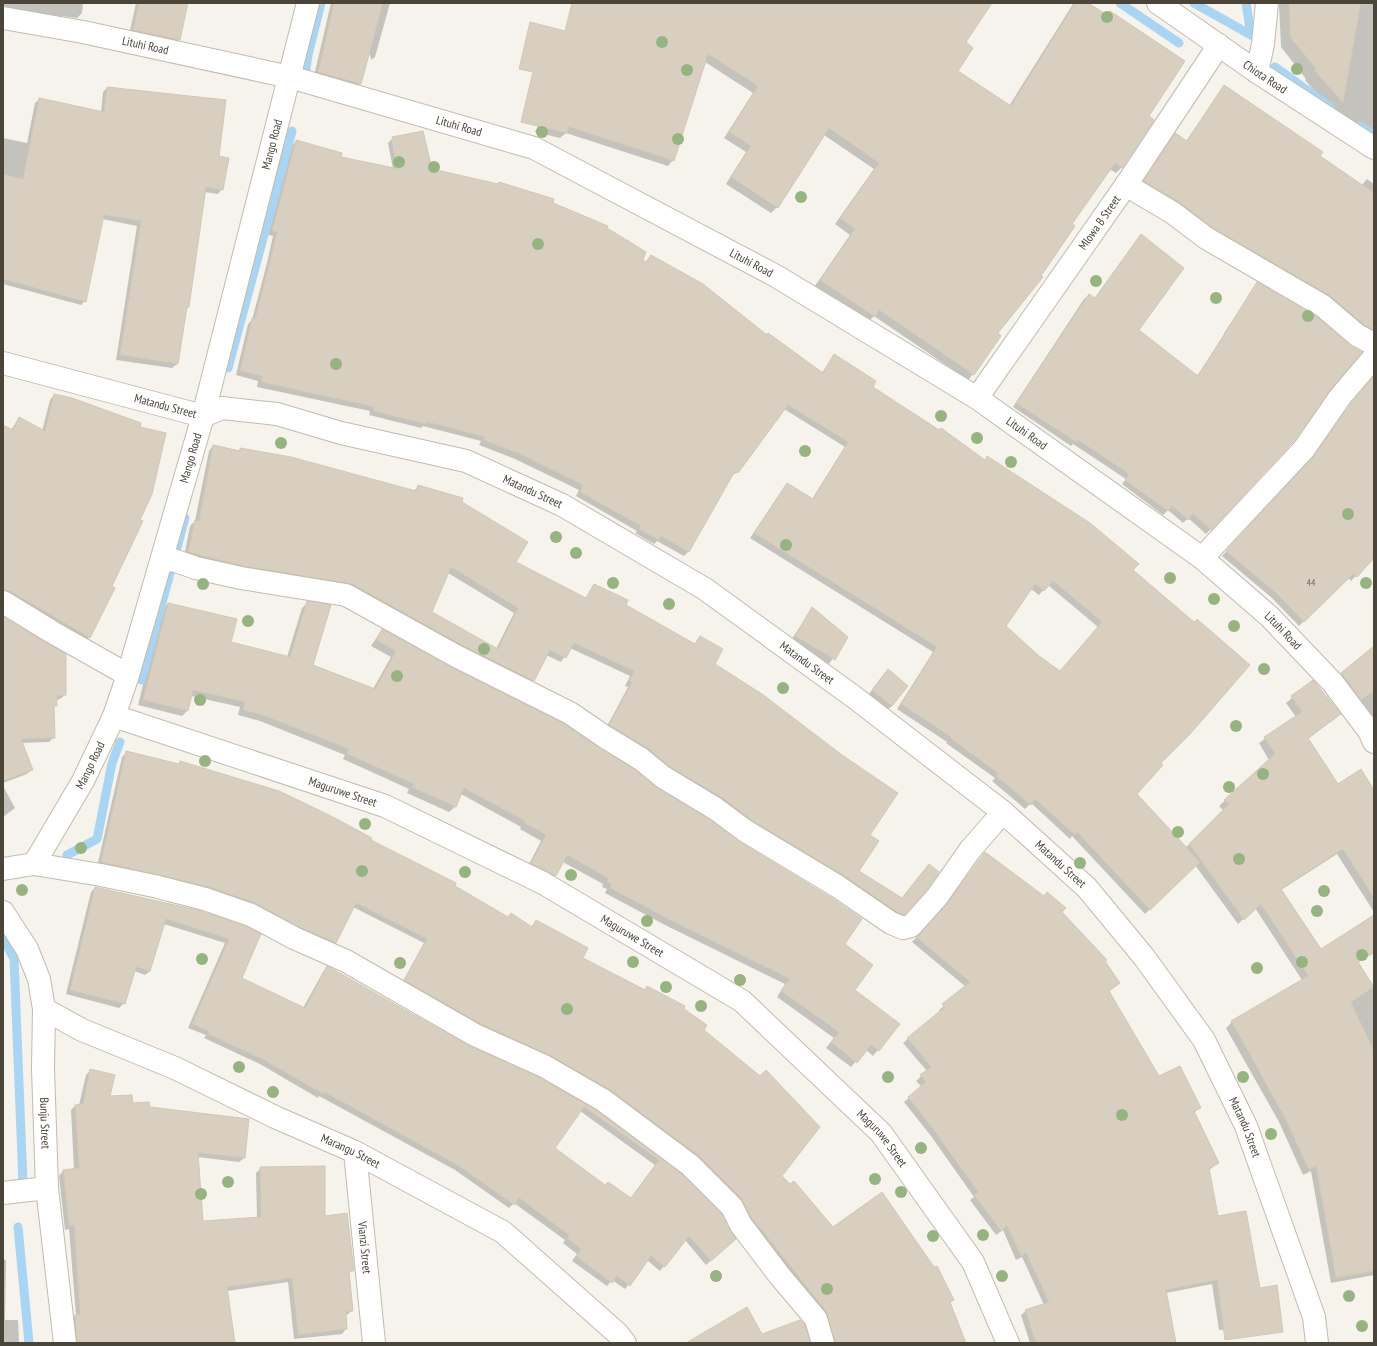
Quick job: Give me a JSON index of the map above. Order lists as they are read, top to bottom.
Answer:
{
  "streets": {
    "street": [
      "Lituhi Road",
      "Chiota Road",
      "Mango Road",
      "Mlowa B Street",
      "Matandu Street",
      "Maguruwe Street",
      "Bunju Street",
      "Marangu Street",
      "Vianzi Street"
    ]
  },
  "crossings": [
    ["Lituhi Road", "Mango Road"],
    ["Lituhi Road", "Mlowa B Street"],
    ["Chiota Road", "Mlowa B Street"],
    ["Mango Road", "Matandu Street"],
    ["Mango Road", "Maguruwe Street"],
    ["Bunju Street", "Marangu Street"],
    ["Marangu Street", "Vianzi Street"]
  ],
  "house_numbers": ["44"]
}
